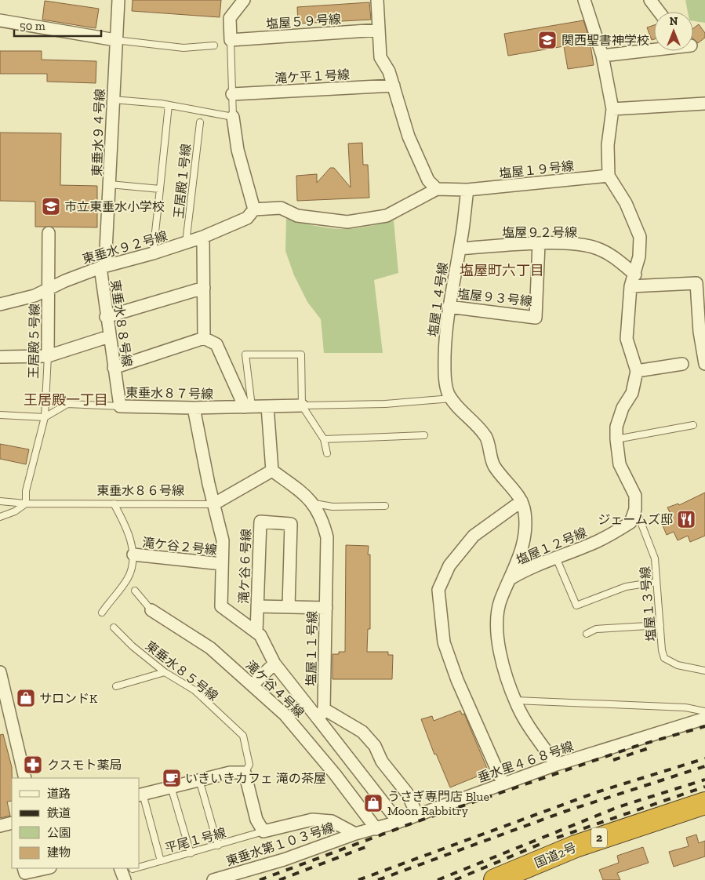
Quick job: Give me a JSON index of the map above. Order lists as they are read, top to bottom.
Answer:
{
  "streets": {
    "highway": ["2", "国道2号"],
    "street": [
      "塩屋５９号線",
      "滝ケ平１号線",
      "東垂水９４号線",
      "塩屋１９号線",
      "塩屋９２号線",
      "東垂水９２号線",
      "塩屋９３号線",
      "塩屋１４号線",
      "東垂水８８号線",
      "王居殿５号線",
      "東垂水８７号線",
      "滝ケ谷２号線",
      "塩屋１２号線",
      "滝ケ谷６号線",
      "塩屋１１号線",
      "滝ケ谷４号線",
      "垂水里４６８号線",
      "東垂水第１０３号線"
    ],
    "lane": [
      "王居殿１号線",
      "東垂水８６号線",
      "塩屋１３号線",
      "東垂水８５号線",
      "平尾１号線"
    ]
  },
  "crossings": [
    ["東垂水９４号線", "東垂水９２号線"],
    ["東垂水９４号線", "東垂水８８号線"],
    ["塩屋１９号線", "塩屋１４号線"],
    ["王居殿１号線", "東垂水９２号線"],
    ["塩屋９２号線", "塩屋９３号線"],
    ["塩屋９２号線", "塩屋１４号線"],
    ["東垂水９２号線", "東垂水８８号線"],
    ["東垂水９２号線", "王居殿５号線"],
    ["塩屋９３号線", "塩屋１４号線"],
    ["塩屋１４号線", "塩屋１２号線"],
    ["塩屋１４号線", "垂水里４６８号線"],
    ["東垂水８８号線", "東垂水８７号線"],
    ["王居殿５号線", "東垂水８７号線"],
    ["塩屋１２号線", "塩屋１３号線"],
    ["滝ケ谷４号線", "垂水里４６８号線"],
    ["垂水里４６８号線", "東垂水第１０３号線"]
  ],
  "districts": ["塩屋町六丁目", "王居殿一丁目"],
  "places": {
    "school or university": ["関西聖書神学校", "市立東垂水小学校"],
    "restaurant": ["ジェームズ邸"],
    "shop": ["サロンドK", "うさぎ専門店 Blue Moon Rabbitry"],
    "pharmacy": ["クスモト薬局"],
    "cafe": ["いきいきカフェ 滝の茶屋"]
  },
  "legend": [
    "道路",
    "鉄道",
    "公園",
    "建物"
  ],
  "scale_bar": "50 m",
  "north": "top"
}
